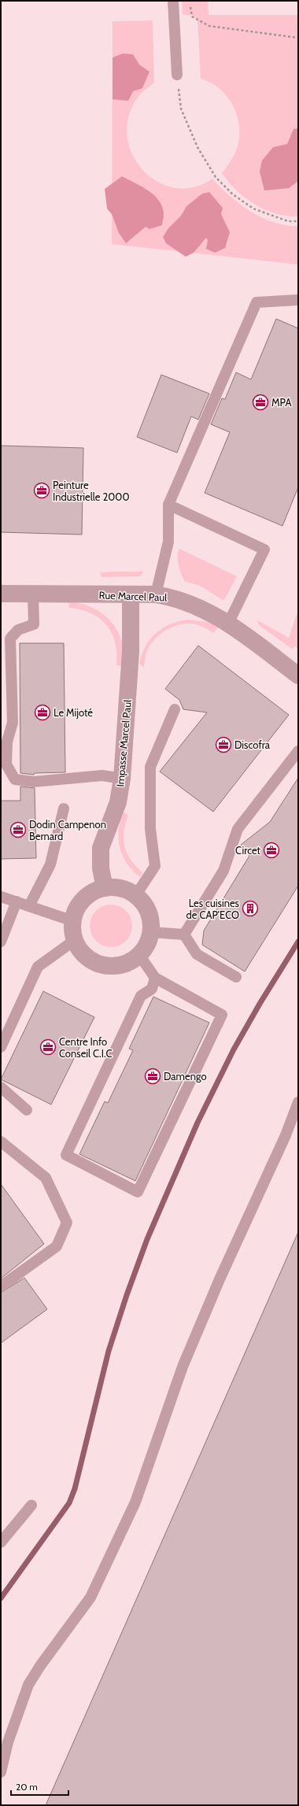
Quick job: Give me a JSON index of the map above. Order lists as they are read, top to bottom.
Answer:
{
  "streets": {
    "street": ["Rue Marcel Paul", "Impasse Marcel Paul"]
  },
  "crossings": [
    ["Rue Marcel Paul", "Impasse Marcel Paul"]
  ],
  "places": {
    "office": [
      "MPA",
      "Peinture Industrielle 2000",
      "Le Mijoté",
      "Discofra",
      "Dodin Campenon Bernard",
      "Circet",
      "Centre Info Conseil C.I.C",
      "Damengo"
    ],
    "building": ["Les cuisines de CAP'ECO"]
  },
  "scale_bar": "20 m"
}
